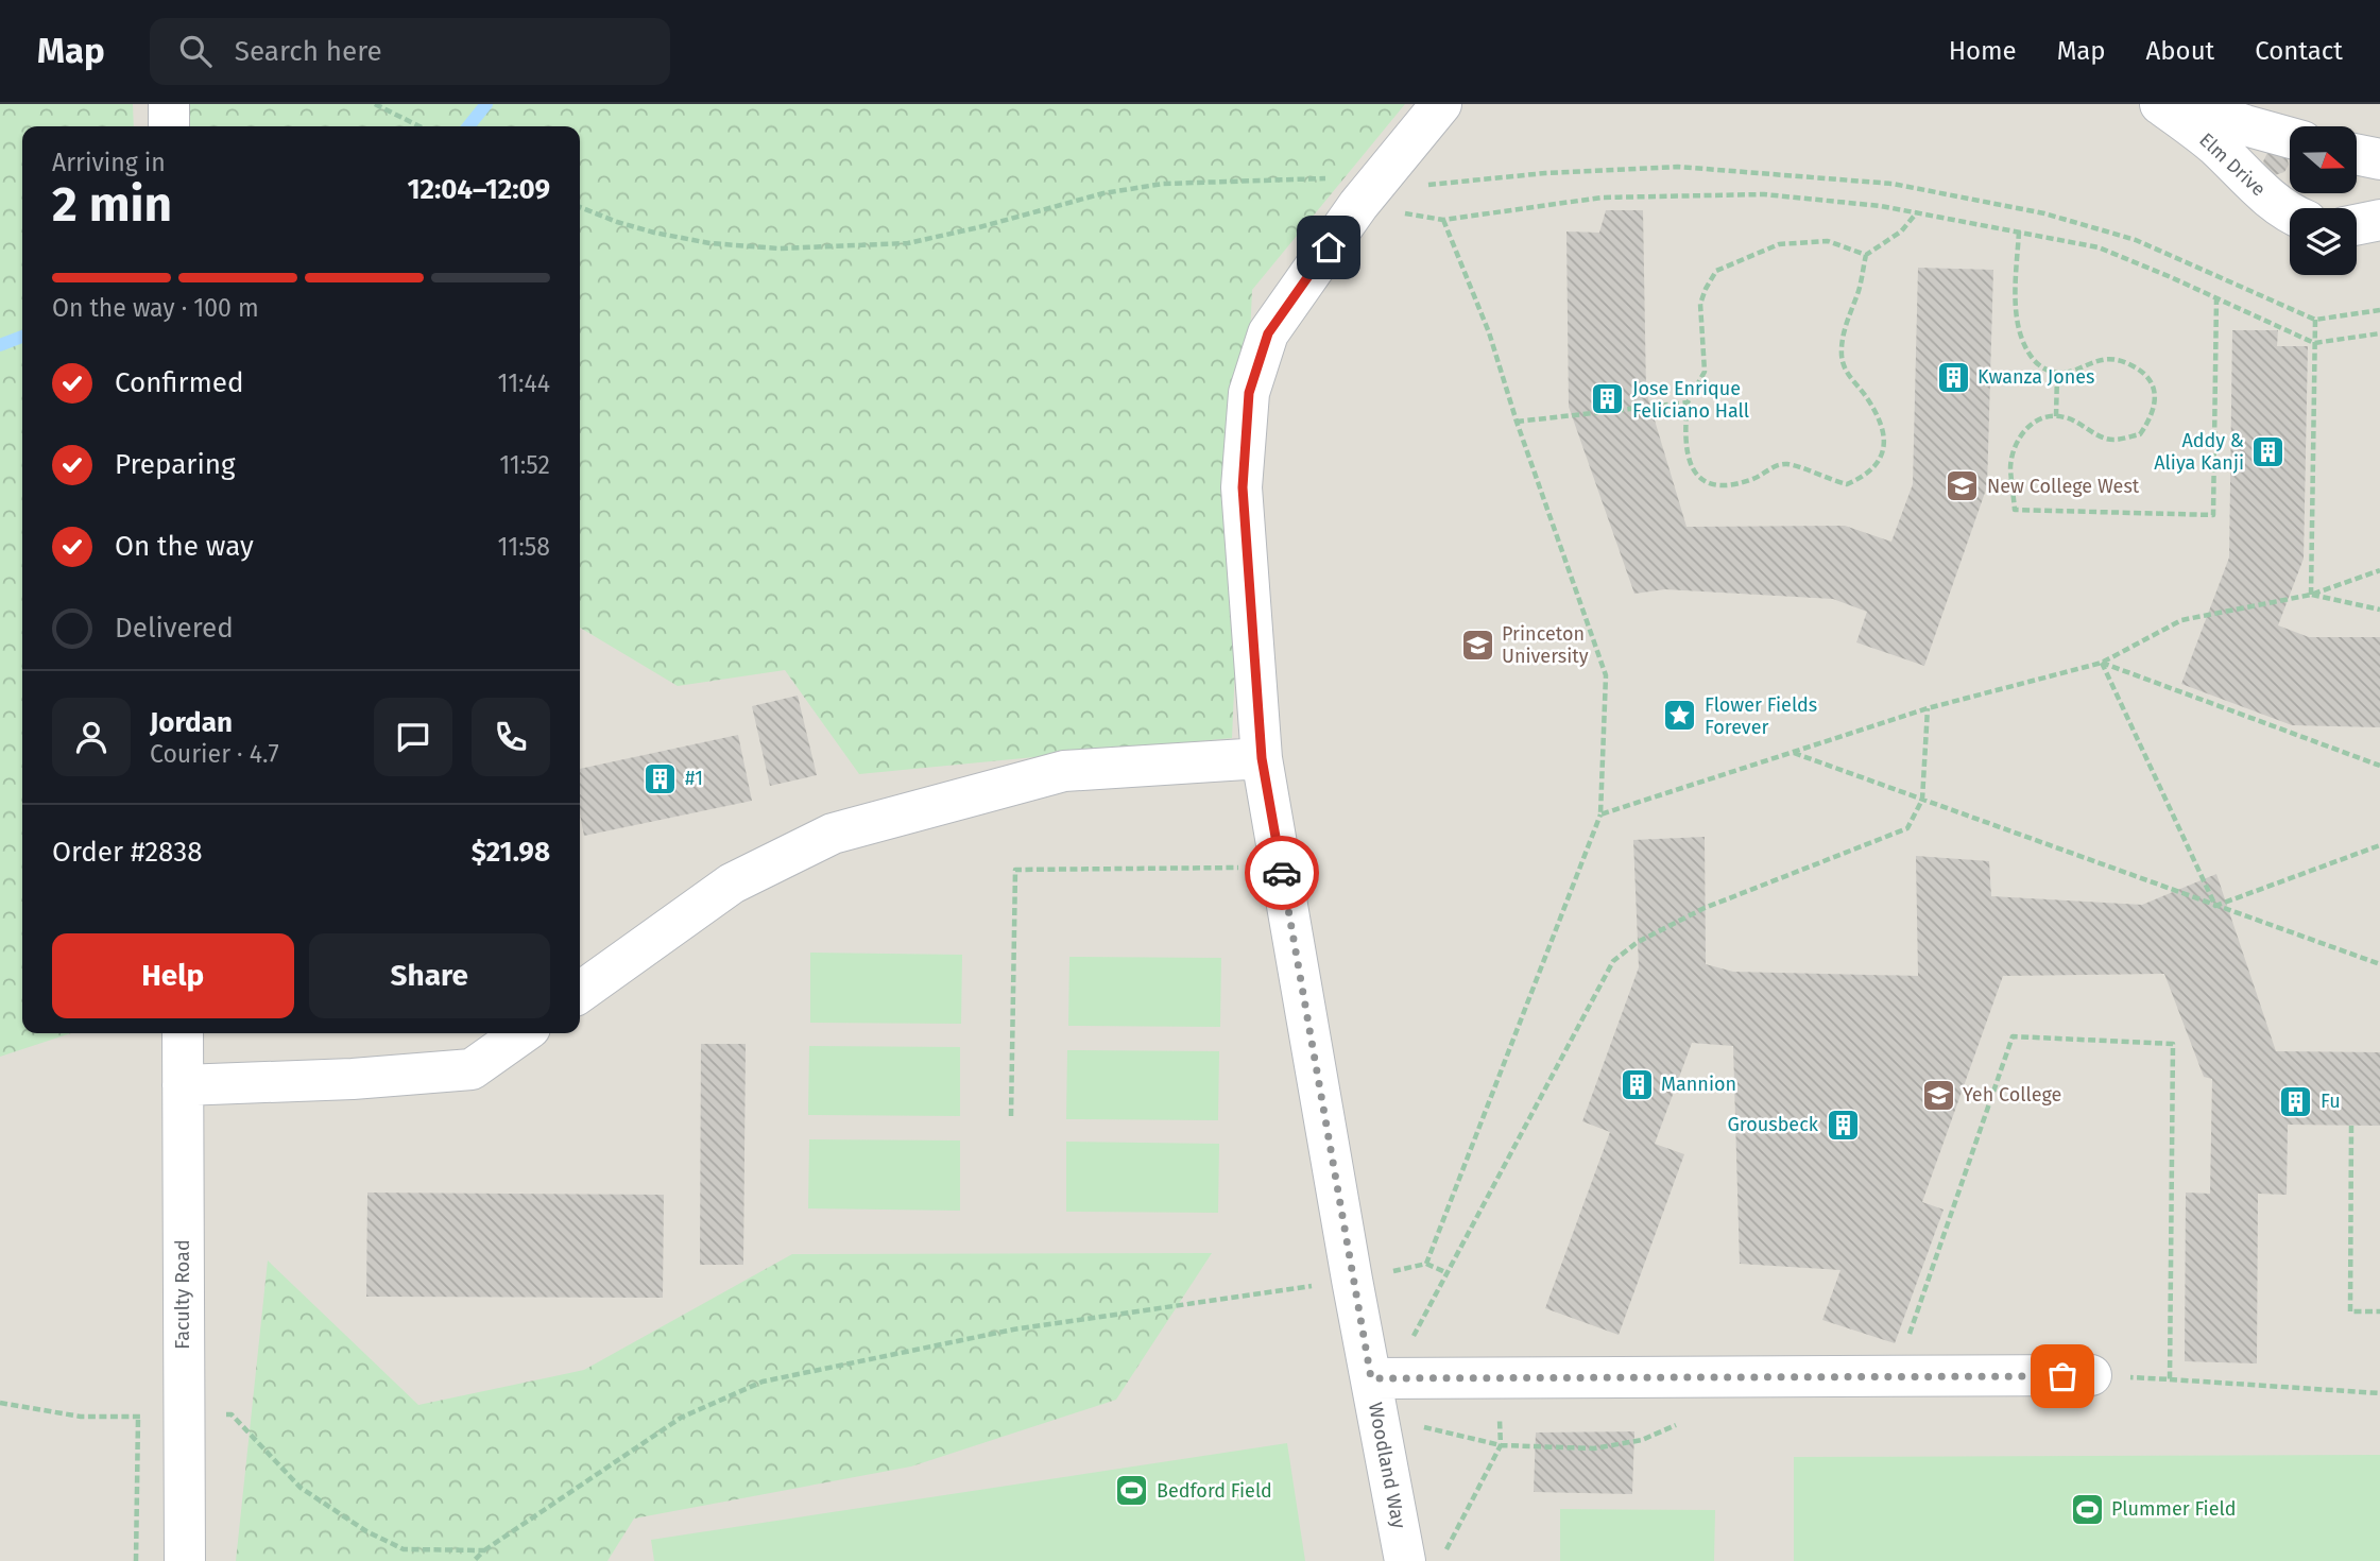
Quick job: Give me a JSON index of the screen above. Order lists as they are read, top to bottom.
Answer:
{
  "streets": {
    "street": ["Elm Drive", "Faculty Road", "Woodland Way"]
  },
  "places": {
    "building": [
      "Kwanza Jones",
      "Jose Enrique Feliciano Hall",
      "Addy & Aliya Kanji",
      "#1",
      "Mannion",
      "Fu",
      "Grousbeck"
    ],
    "school or university": ["New College West", "Princeton University", "Yeh College"],
    "place": ["Flower Fields Forever"],
    "sports": ["Bedford Field", "Plummer Field"]
  },
  "north": "right",
  "page": {
    "header": "Map",
    "search": "Search here",
    "nav": [
      "Home",
      "Map",
      "About",
      "Contact"
    ],
    "heading": ["2 min", "Arriving in", "12:04–12:09"],
    "panel": [
      "Jordan",
      "Courier · 4.7",
      "Order #2838",
      "$21.98"
    ],
    "bar": "On the way · 100 m",
    "list": [
      ["Confirmed", "11:44"],
      ["Preparing", "11:52"],
      ["On the way", "11:58"],
      "Delivered"
    ],
    "buttons": ["Help", "Share"]
  }
}
